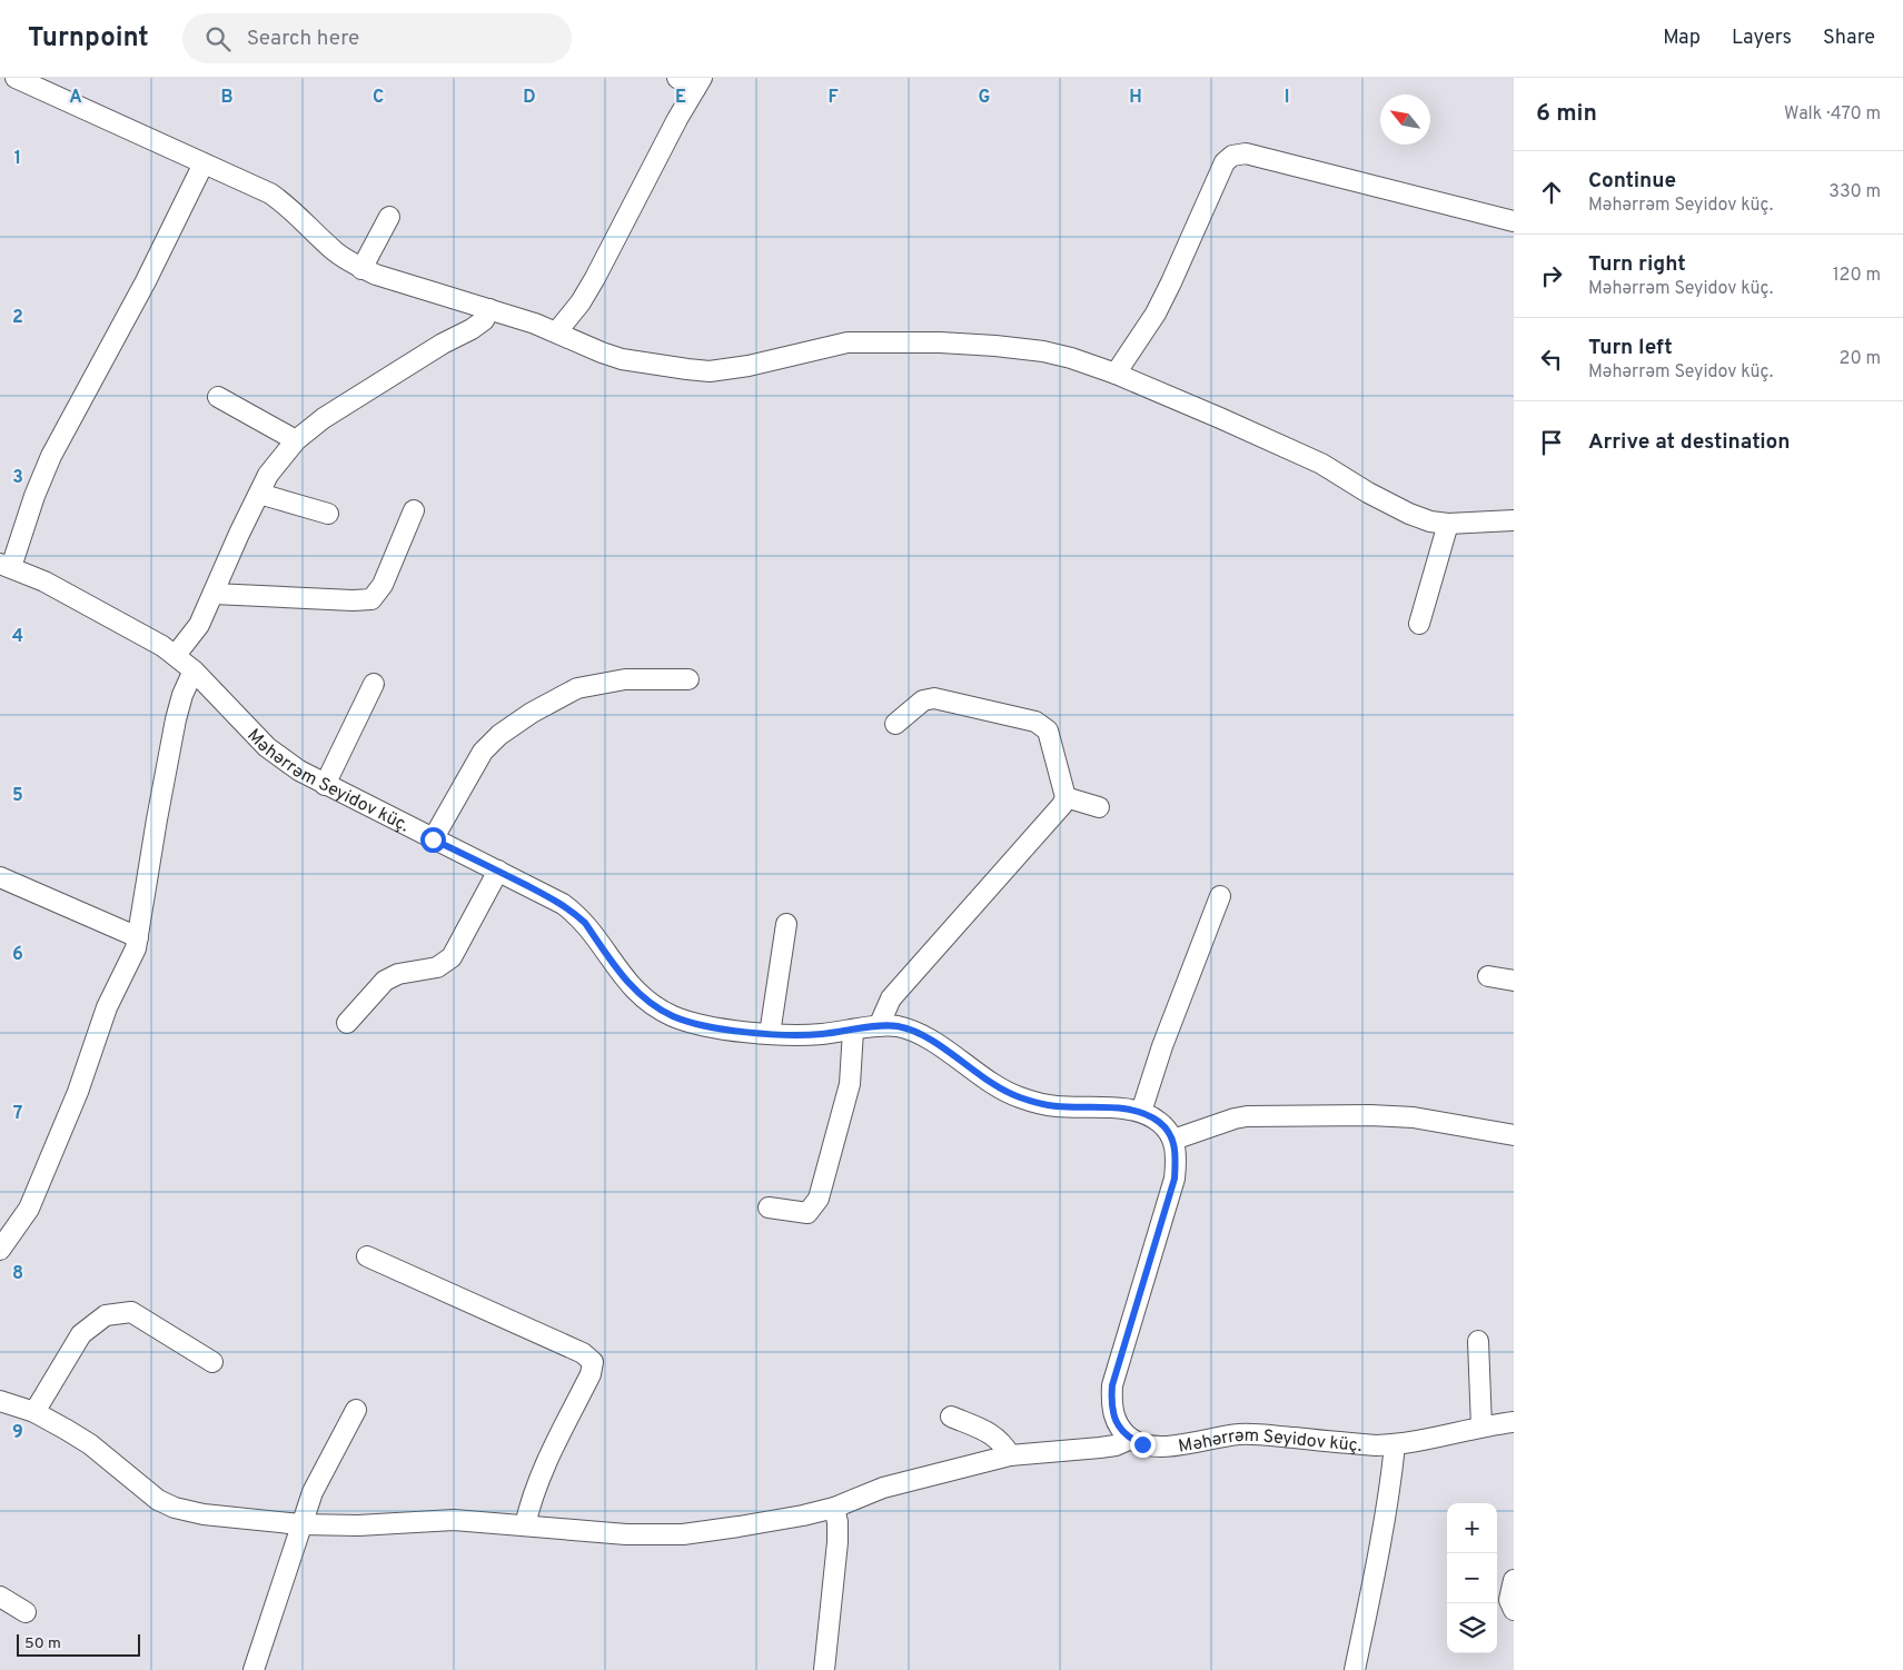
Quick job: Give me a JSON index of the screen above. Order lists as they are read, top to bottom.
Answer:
{
  "streets": {
    "street": ["Məhərrəm Seyidov küç."]
  },
  "scale_bar": "50 m",
  "north": "top left",
  "page": {
    "header": "Turnpoint",
    "search": "Search here",
    "nav": ["Map", "Layers", "Share"],
    "heading": ["6 min", "Walk · 470 m"],
    "list": [
      ["Continue", "Məhərrəm Seyidov küç.", "330 m"],
      ["Turn right", "Məhərrəm Seyidov küç.", "120 m"],
      ["Turn left", "Məhərrəm Seyidov küç.", "20 m"],
      "Arrive at destination"
    ],
    "map_buttons": ["+", "−"],
    "scale": "50 m"
  },
  "grid": {
    "columns": [
      "A",
      "B",
      "C",
      "D",
      "E",
      "F",
      "G",
      "H",
      "I"
    ],
    "rows": [
      "1",
      "2",
      "3",
      "4",
      "5",
      "6",
      "7",
      "8",
      "9"
    ]
  }
}
